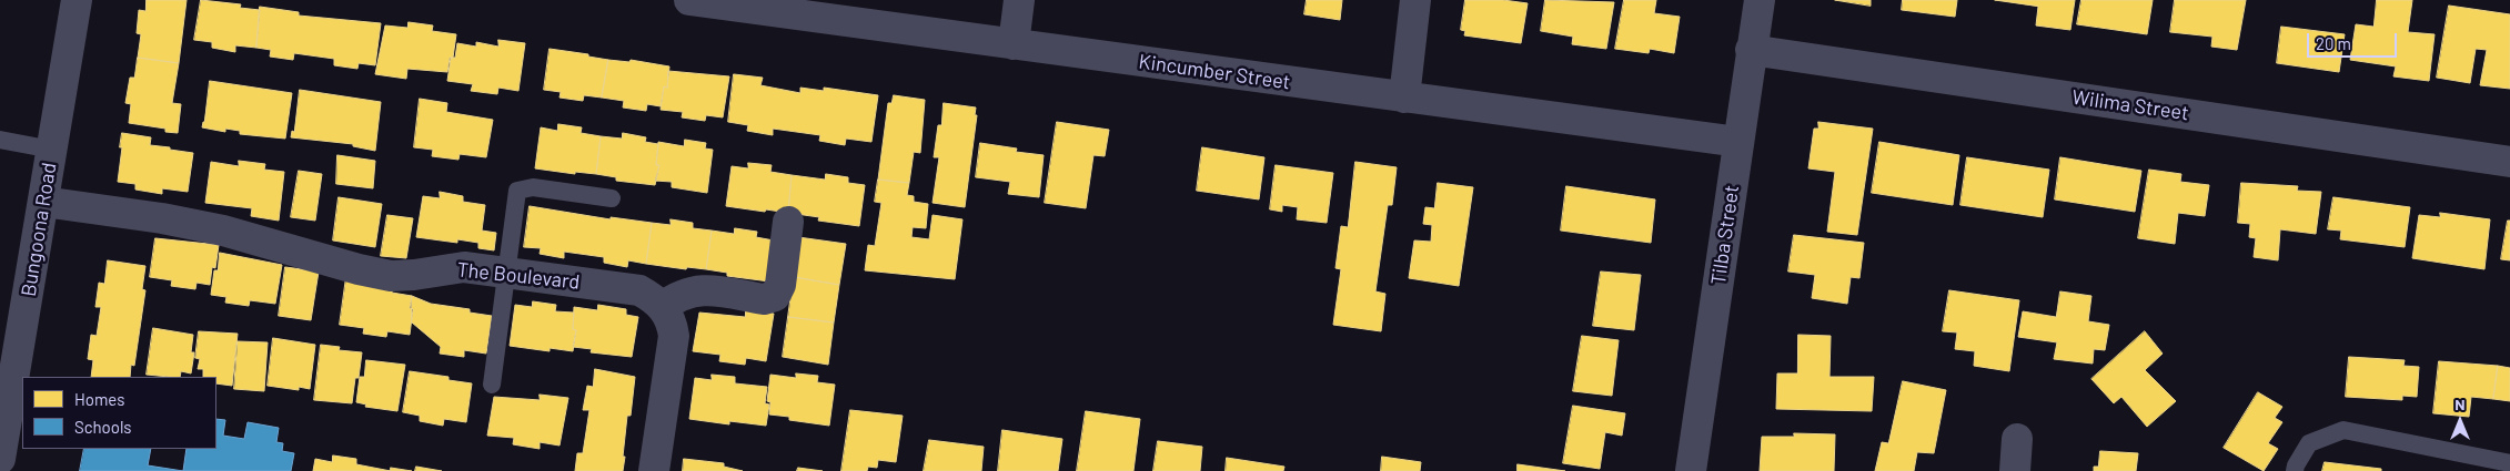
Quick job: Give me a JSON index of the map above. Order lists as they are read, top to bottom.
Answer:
{
  "streets": {
    "street": [
      "Kincumber Street",
      "Wilima Street",
      "Bungoona Road",
      "Tilba Street",
      "The Boulevard"
    ]
  },
  "crossings": [
    ["Kincumber Street", "Tilba Street"],
    ["Wilima Street", "Tilba Street"],
    ["Bungoona Road", "The Boulevard"]
  ],
  "legend": ["Homes", "Schools"],
  "scale_bar": "20 m",
  "north": "top"
}
